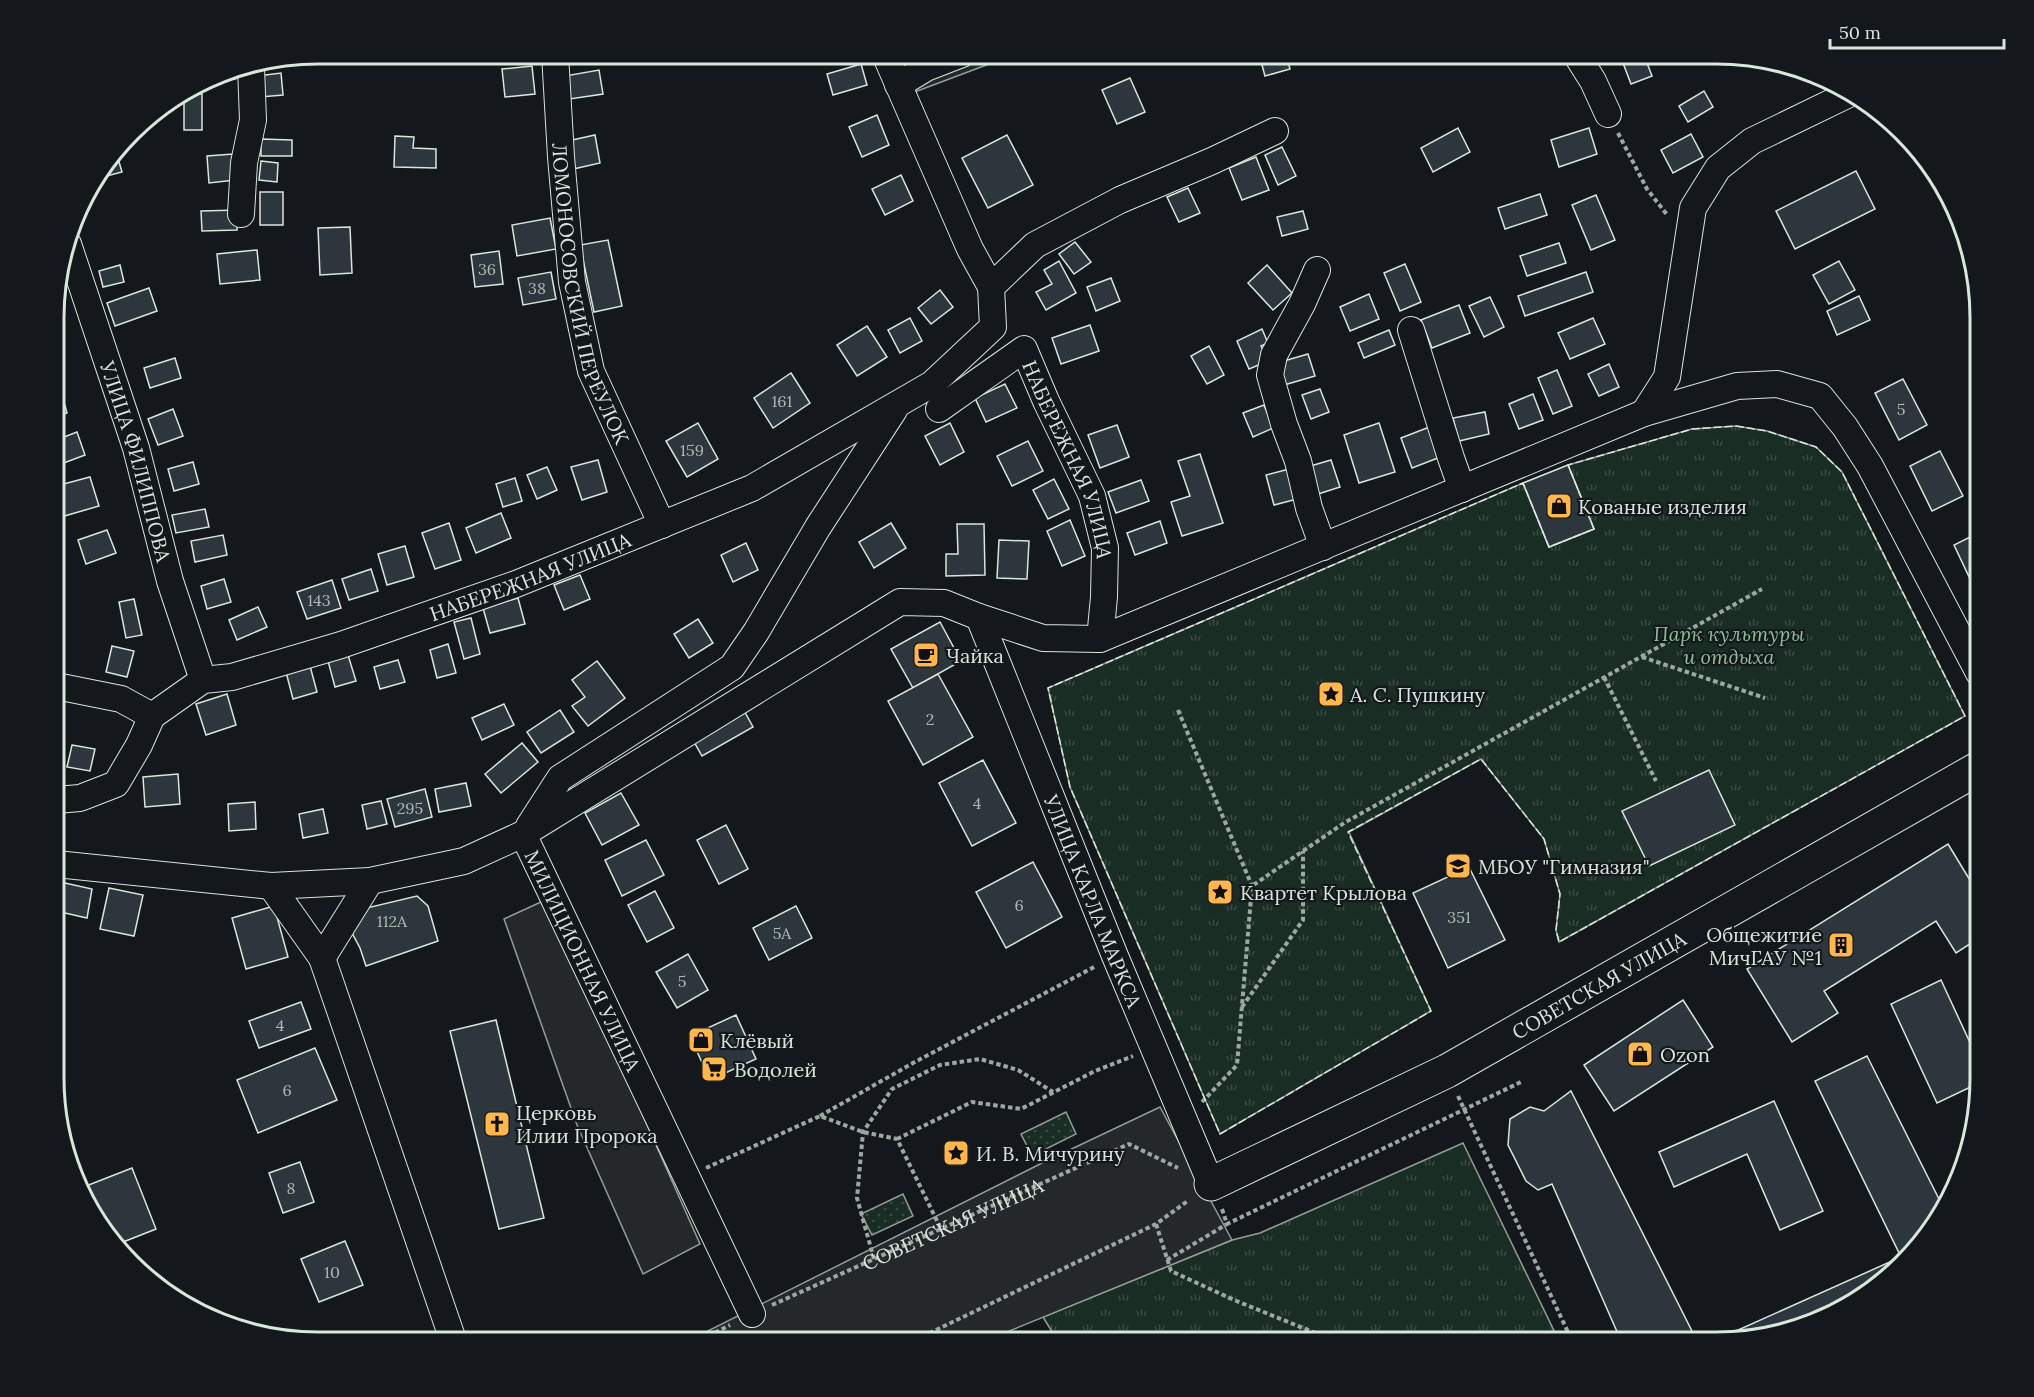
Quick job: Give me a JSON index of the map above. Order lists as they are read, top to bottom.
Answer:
{
  "streets": {
    "main road": ["СОВЕТСКАЯ УЛИЦА"],
    "street": [
      "ЛОМОНОСОВСКИЙ ПЕРЕУЛОК",
      "НАБЕРЕЖНАЯ УЛИЦА",
      "УЛИЦА ФИЛИППОВА",
      "УЛИЦА КАРЛА МАРКСА",
      "МИЛИЦИОННАЯ УЛИЦА"
    ]
  },
  "crossings": [
    ["ЛОМОНОСОВСКИЙ ПЕРЕУЛОК", "НАБЕРЕЖНАЯ УЛИЦА"],
    ["НАБЕРЕЖНАЯ УЛИЦА", "УЛИЦА ФИЛИППОВА"],
    ["НАБЕРЕЖНАЯ УЛИЦА", "МИЛИЦИОННАЯ УЛИЦА"],
    ["УЛИЦА КАРЛА МАРКСА", "СОВЕТСКАЯ УЛИЦА"],
    ["МИЛИЦИОННАЯ УЛИЦА", "СОВЕТСКАЯ УЛИЦА"]
  ],
  "parks": ["Парк культуры и отдыха"],
  "places": {
    "shop": ["Кованые изделия", "Клёвый", "Ozon"],
    "cafe": ["Чайка"],
    "place": ["А. С. Пушкину", "Квартет Крылова", "И. В. Мичурину"],
    "school or university": ["МБОУ \"Гимназия\""],
    "building": ["Общежитие МичГАУ №1"],
    "supermarket": ["Водолей"],
    "church": ["Церковь Илии Пророка"]
  },
  "house_numbers": [
    "36",
    "38",
    "161",
    "5",
    "159",
    "143",
    "2",
    "4",
    "295",
    "6",
    "351",
    "112А",
    "5А",
    "5",
    "4",
    "6",
    "8",
    "10"
  ],
  "scale_bar": "50 m"
}
